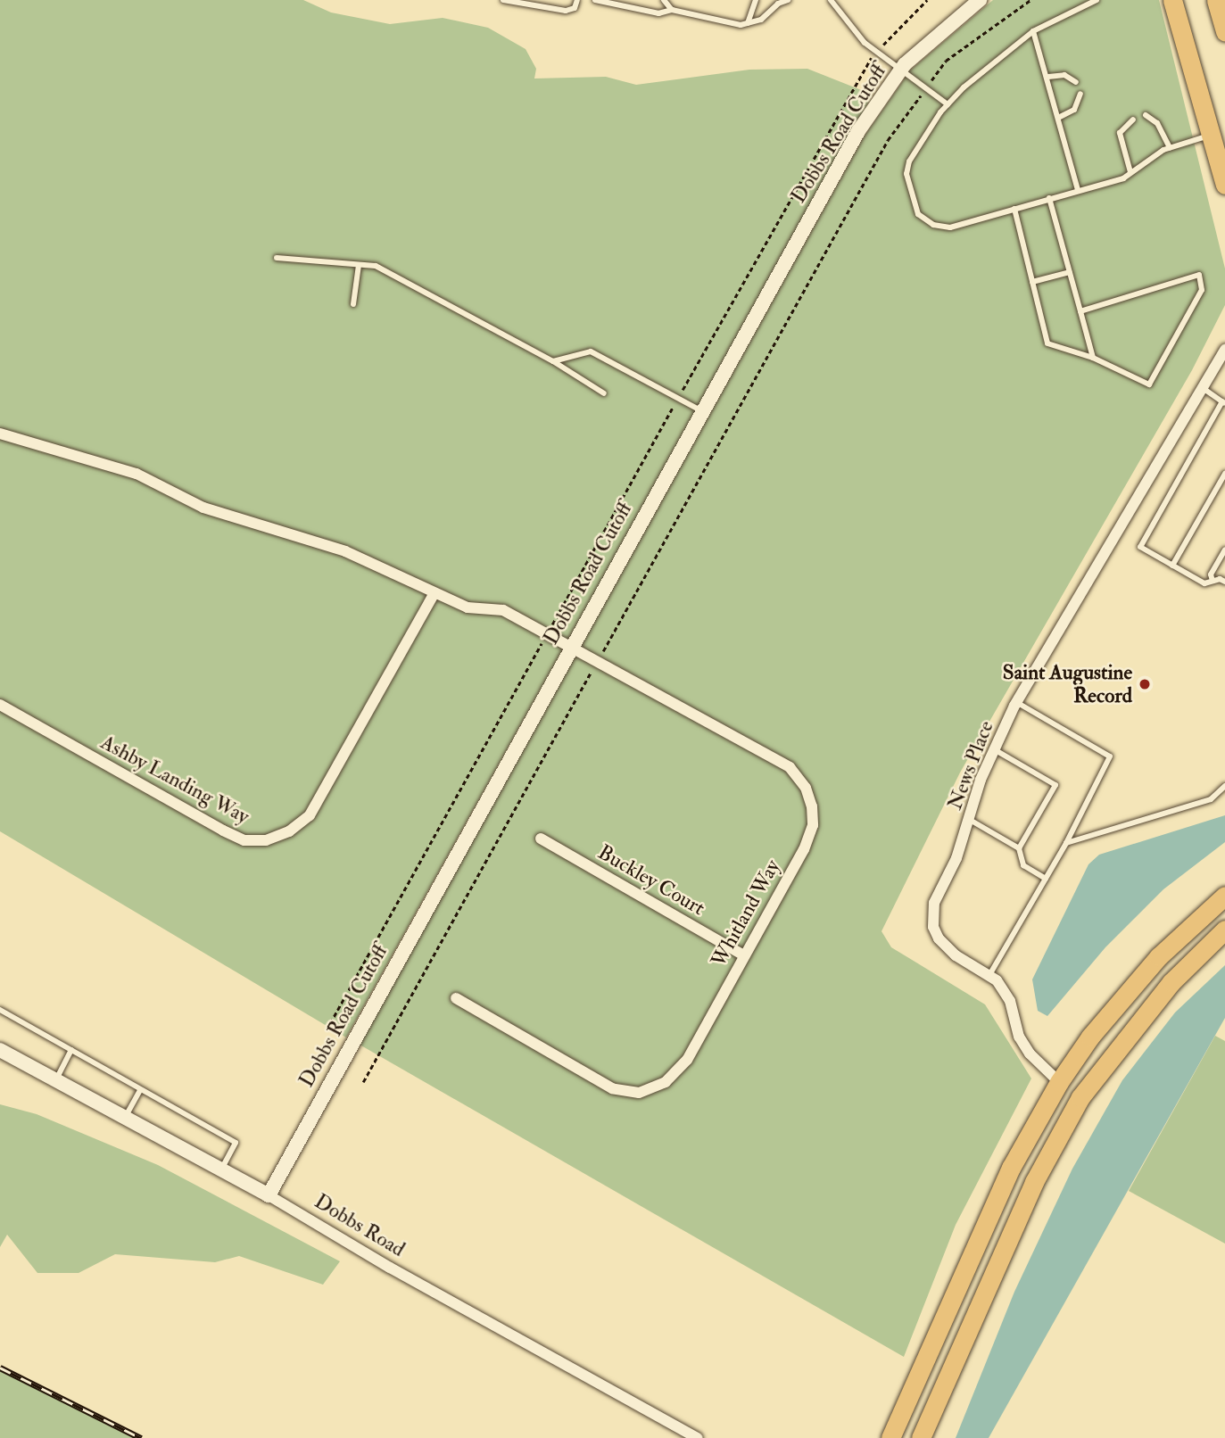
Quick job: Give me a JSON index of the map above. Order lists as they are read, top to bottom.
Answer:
{
  "streets": {
    "street": [
      "Dobbs Road Cutoff",
      "News Place",
      "Ashby Landing Way",
      "Buckley Court",
      "Whitland Way",
      "Dobbs Road"
    ]
  },
  "crossings": [
    ["Dobbs Road Cutoff", "Whitland Way"],
    ["Dobbs Road Cutoff", "Dobbs Road"],
    ["Buckley Court", "Whitland Way"]
  ],
  "places": ["Saint Augustine Record"]
}
